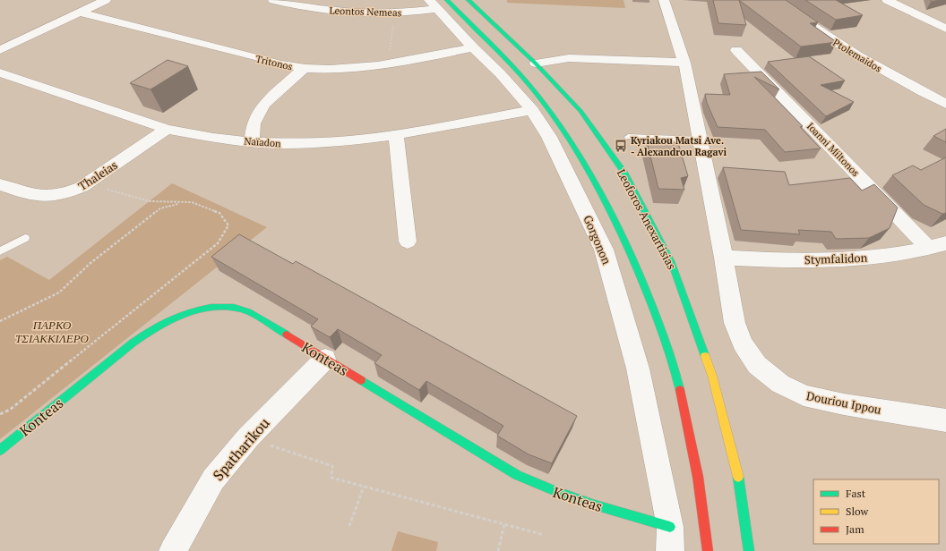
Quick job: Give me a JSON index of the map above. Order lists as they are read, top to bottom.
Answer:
{
  "streets": {
    "main road": ["Leoforos Anexartisias", "Konteas"],
    "street": [
      "Leontos Nemeas",
      "Ptolemaidos",
      "Tritonos",
      "Naïadon",
      "Ioanni Miltonos",
      "Thaleias",
      "Gorgonon",
      "Stymfalidon",
      "Douriou Ippou",
      "Spatharikou"
    ]
  },
  "crossings": [
    ["Leontos Nemeas", "Gorgonon"],
    ["Tritonos", "Gorgonon"],
    ["Naïadon", "Thaleias"],
    ["Naïadon", "Gorgonon"],
    ["Ioanni Miltonos", "Stymfalidon"],
    ["Gorgonon", "Konteas"],
    ["Stymfalidon", "Douriou Ippou"],
    ["Konteas", "Spatharikou"]
  ],
  "parks": ["ΠΑΡΚΟ ΤΣΙΑΚΚΙΛΕΡΟ"],
  "places": {
    "bus stop": ["Kyriakou Matsi Ave. - Alexandrou Ragavi"]
  },
  "legend": ["Fast", "Slow", "Jam"]
}
